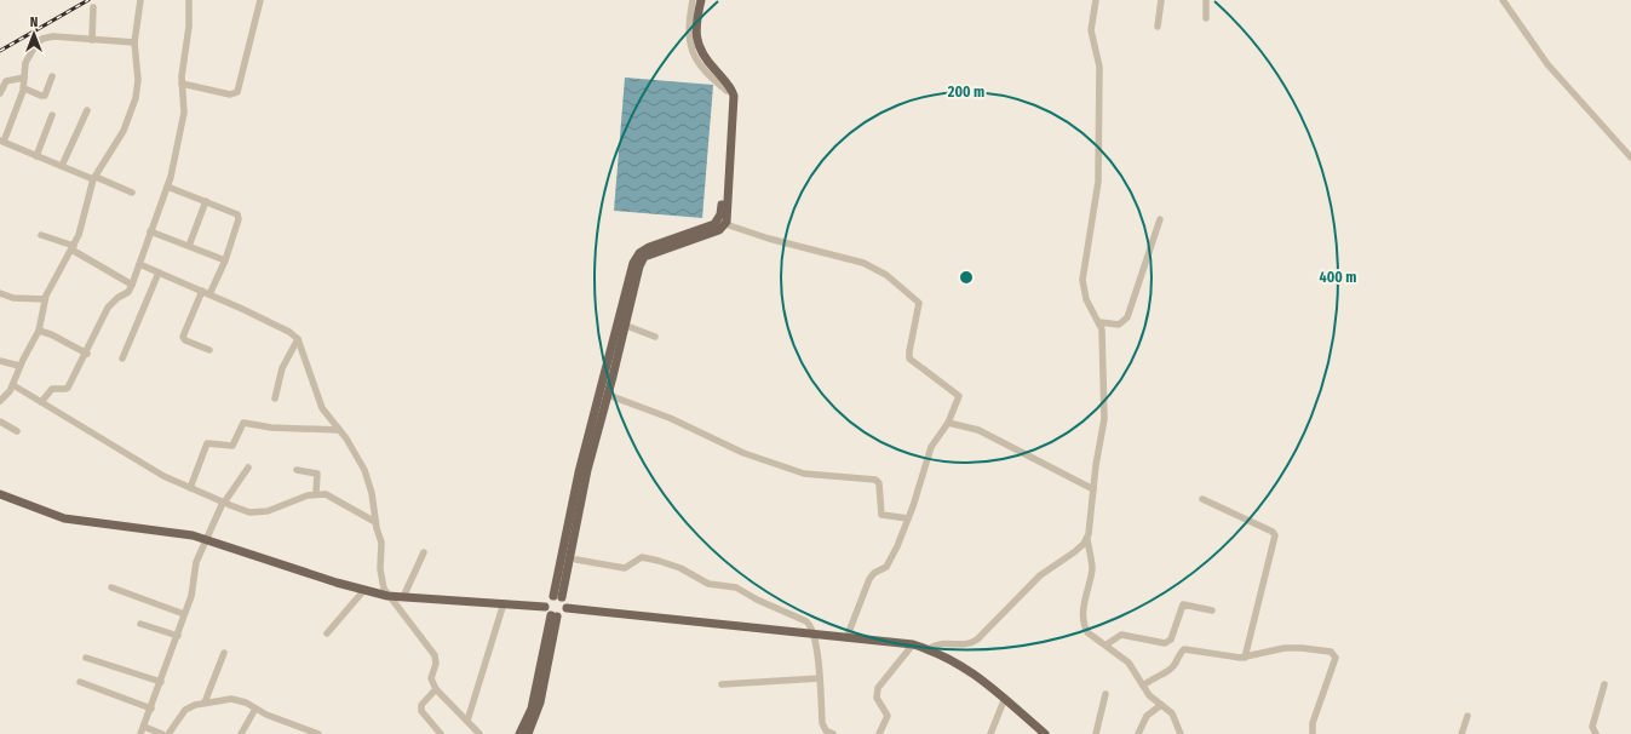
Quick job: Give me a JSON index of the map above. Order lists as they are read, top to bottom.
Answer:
{
  "north": "top",
  "rings": ["200 m", "400 m"]
}
